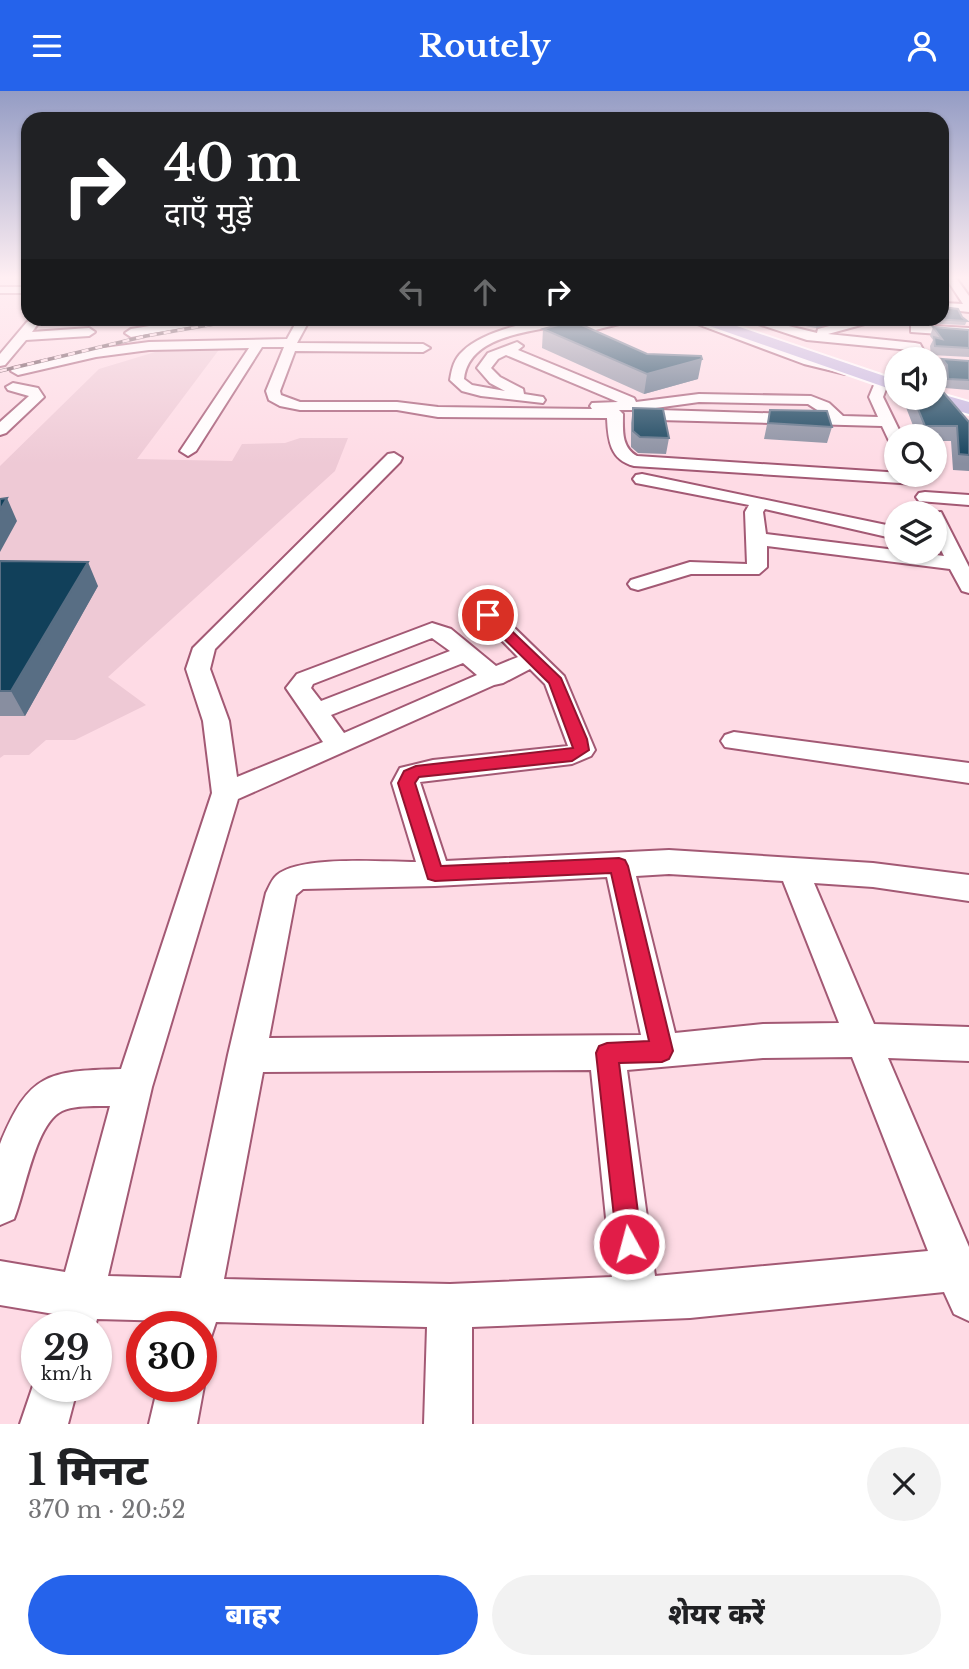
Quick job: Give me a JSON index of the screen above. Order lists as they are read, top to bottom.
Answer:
{
  "page": {
    "header": "Routely",
    "turn": ["40 m", "दाएँ मुड़ें"],
    "speed": "29 km/h",
    "limit": "30",
    "heading": ["1 मिनट", "370 m · 20:52"],
    "buttons": ["बाहर", "शेयर करें"]
  }
}
